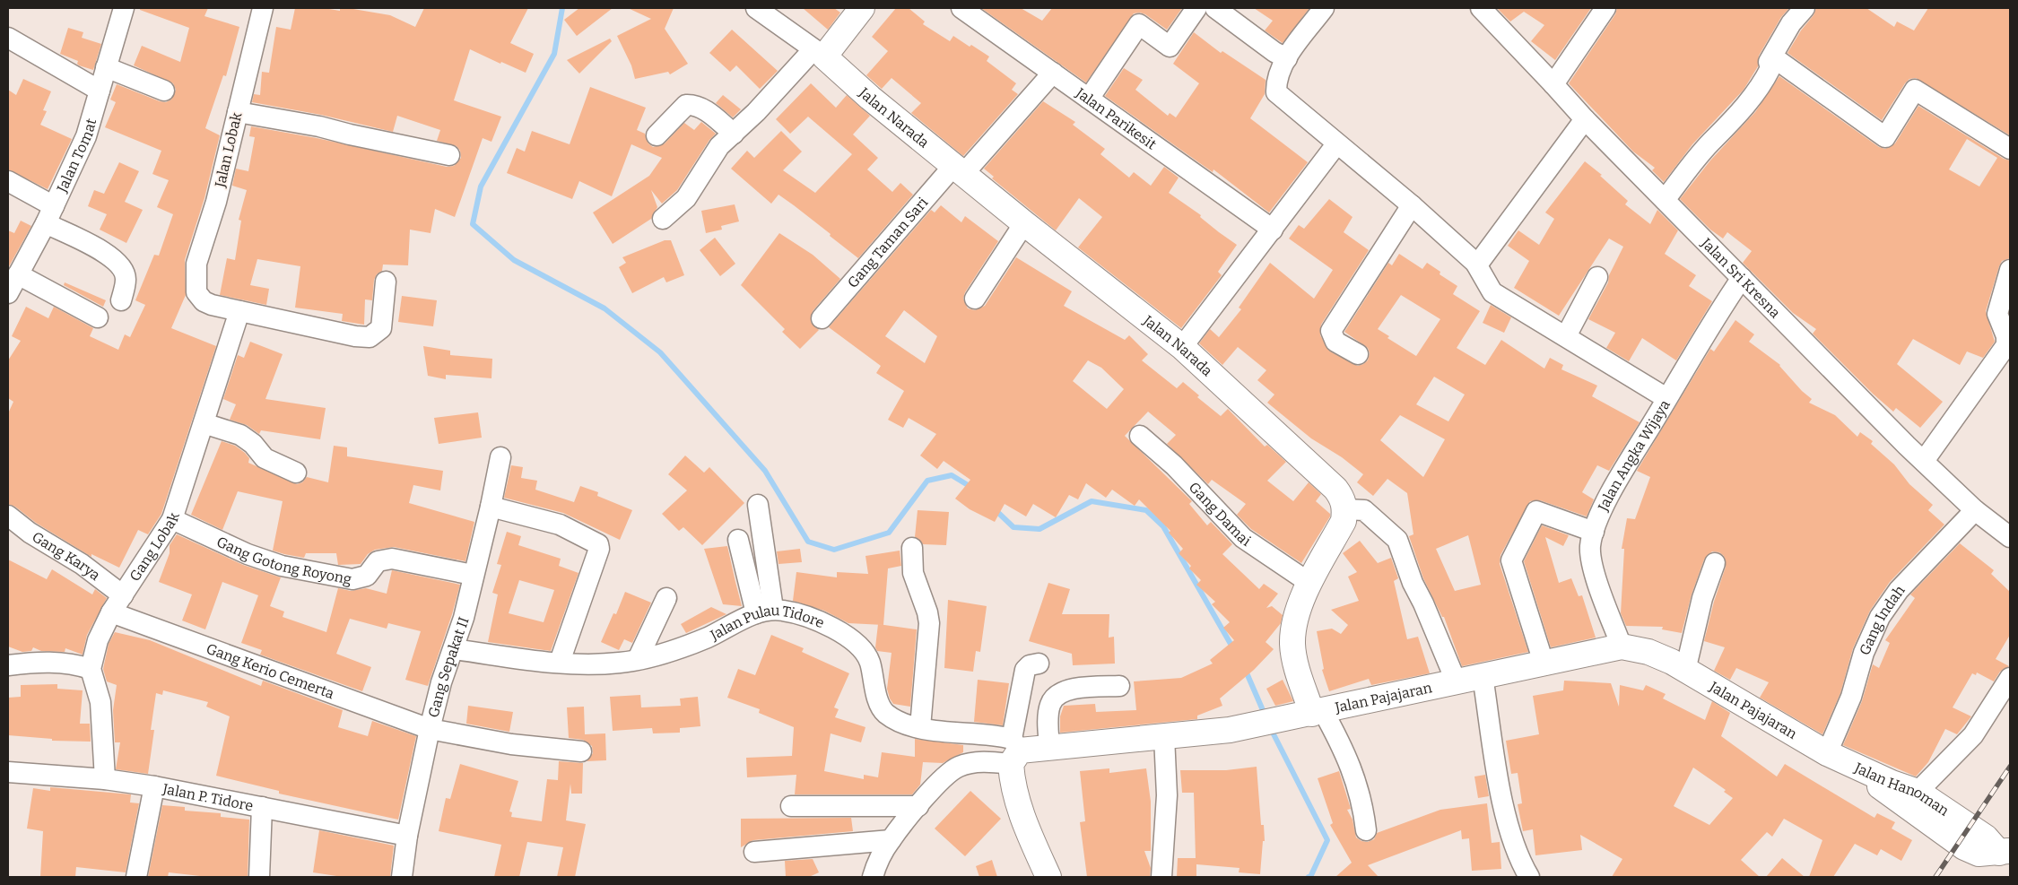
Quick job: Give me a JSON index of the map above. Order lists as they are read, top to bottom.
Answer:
{
  "streets": {
    "main road": ["Jalan Narada", "Jalan Pajajaran", "Jalan Hanoman"],
    "street": [
      "Jalan Parikesit",
      "Jalan Lobak",
      "Jalan Tomat",
      "Gang Taman Sari",
      "Jalan Sri Kresna",
      "Jalan Angka Wijaya",
      "Gang Damai",
      "Gang Lobak",
      "Gang Karya",
      "Gang Gotong Royong",
      "Gang Indah",
      "Jalan Pulau Tidore",
      "Gang Sepakat II",
      "Gang Kerio Cemerta",
      "Jalan P. Tidore"
    ]
  },
  "crossings": [
    ["Jalan Narada", "Gang Taman Sari"],
    ["Jalan Parikesit", "Gang Taman Sari"],
    ["Jalan Lobak", "Gang Lobak"],
    ["Jalan Sri Kresna", "Jalan Angka Wijaya"],
    ["Jalan Sri Kresna", "Gang Indah"],
    ["Jalan Angka Wijaya", "Jalan Pajajaran"],
    ["Gang Lobak", "Gang Karya"],
    ["Gang Lobak", "Gang Gotong Royong"],
    ["Gang Lobak", "Gang Kerio Cemerta"],
    ["Gang Gotong Royong", "Gang Sepakat II"],
    ["Gang Indah", "Jalan Pajajaran"],
    ["Jalan Pulau Tidore", "Gang Sepakat II"],
    ["Jalan Pulau Tidore", "Jalan Pajajaran"],
    ["Gang Sepakat II", "Gang Kerio Cemerta"],
    ["Gang Sepakat II", "Jalan P. Tidore"],
    ["Jalan Pajajaran", "Jalan Hanoman"]
  ]
}
